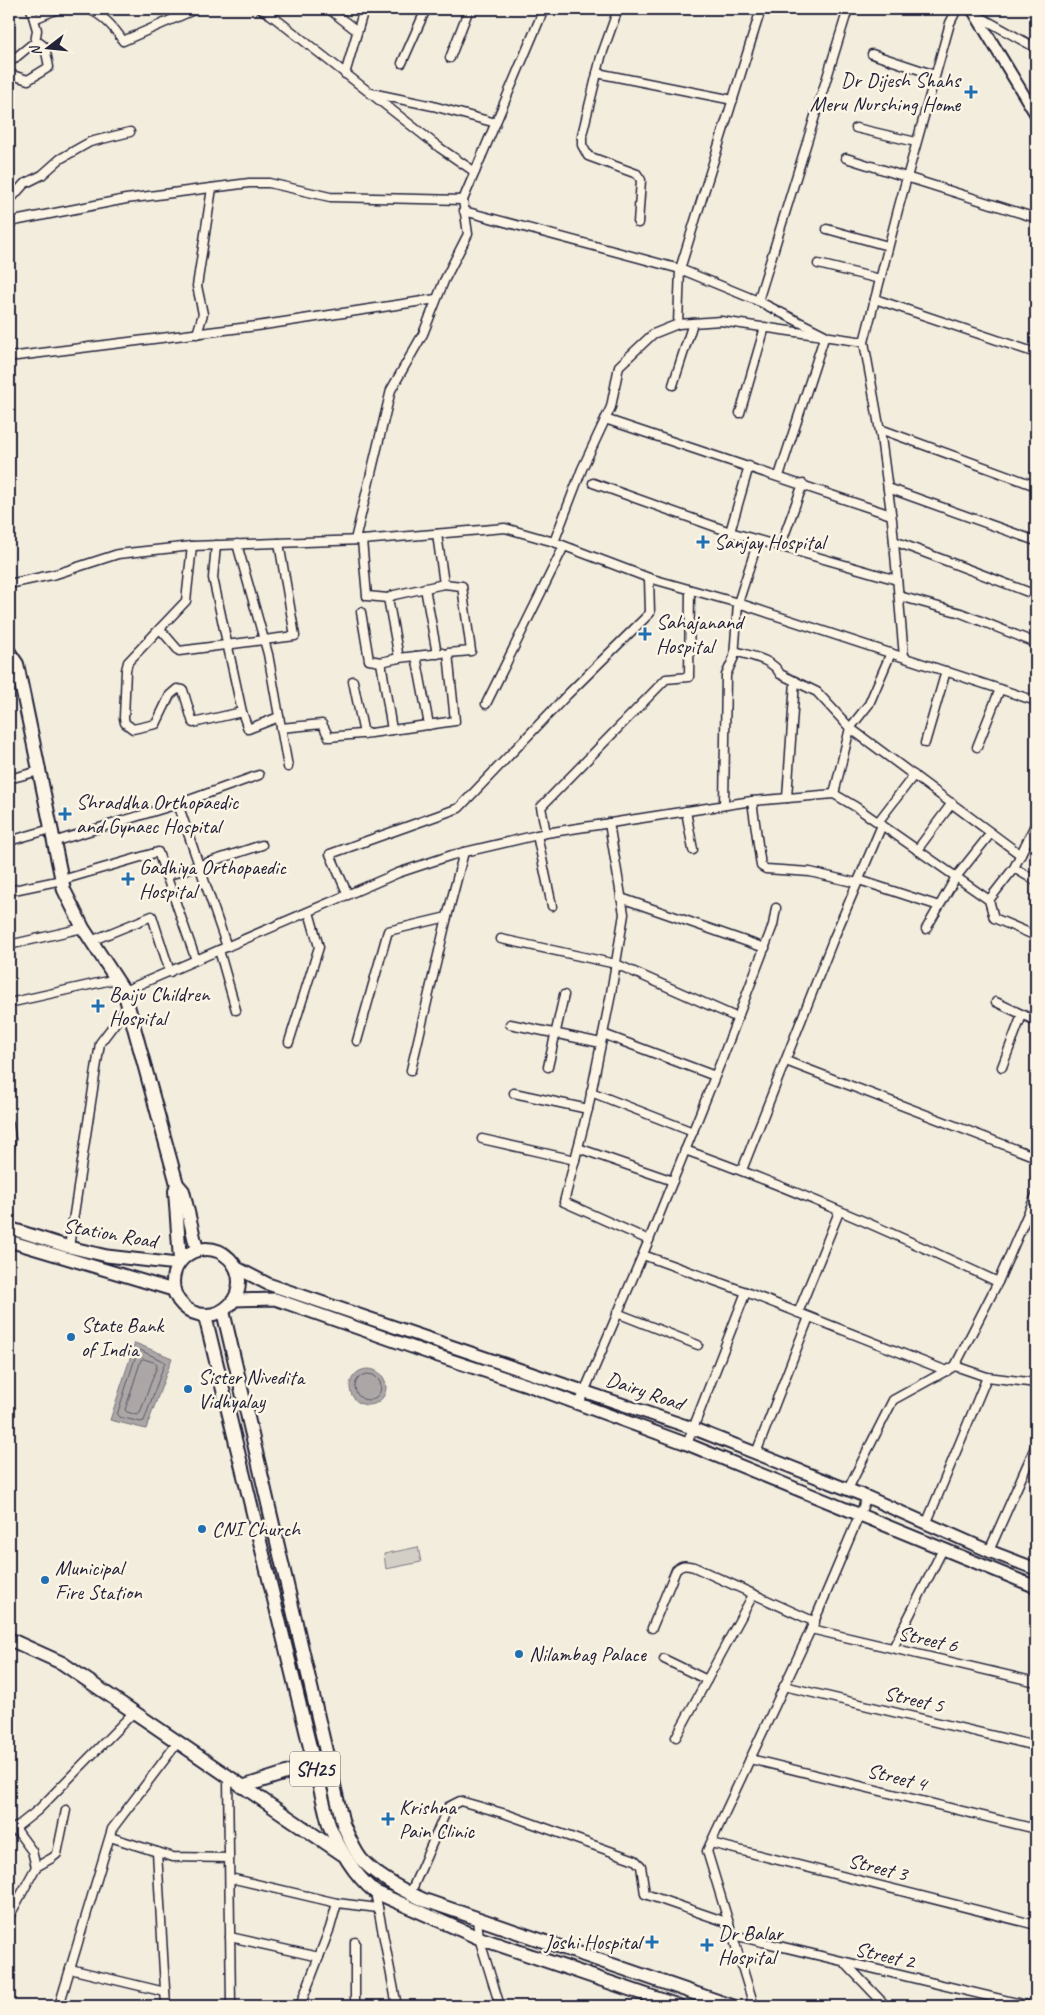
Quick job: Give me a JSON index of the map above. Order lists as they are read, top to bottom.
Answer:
{
  "streets": {
    "main road": ["Station Road", "Dairy Road", "SH25"],
    "street": [
      "Street 6",
      "Street 5",
      "Street 4",
      "Street 3",
      "Street 2"
    ]
  },
  "crossings": [
    ["Station Road", "Dairy Road"],
    ["Station Road", "SH25"],
    ["Dairy Road", "SH25"]
  ],
  "places": {
    "health": [
      "Dr Dijesh Shahs Meru Nurshing Home",
      "Sanjay Hospital",
      "Sahajanand Hospital",
      "Shraddha Orthopaedic and Gynaec Hospital",
      "Gadhiya Orthopaedic Hospital",
      "Baiju Children Hospital",
      "Krishna Pain Clinic",
      "Joshi Hospital",
      "Dr Balar Hospital"
    ],
    "other": [
      "State Bank of India",
      "Sister Nivedita Vidhyalay",
      "CNI Church",
      "Municipal Fire Station",
      "Nilambag Palace"
    ]
  },
  "north": "left"
}
